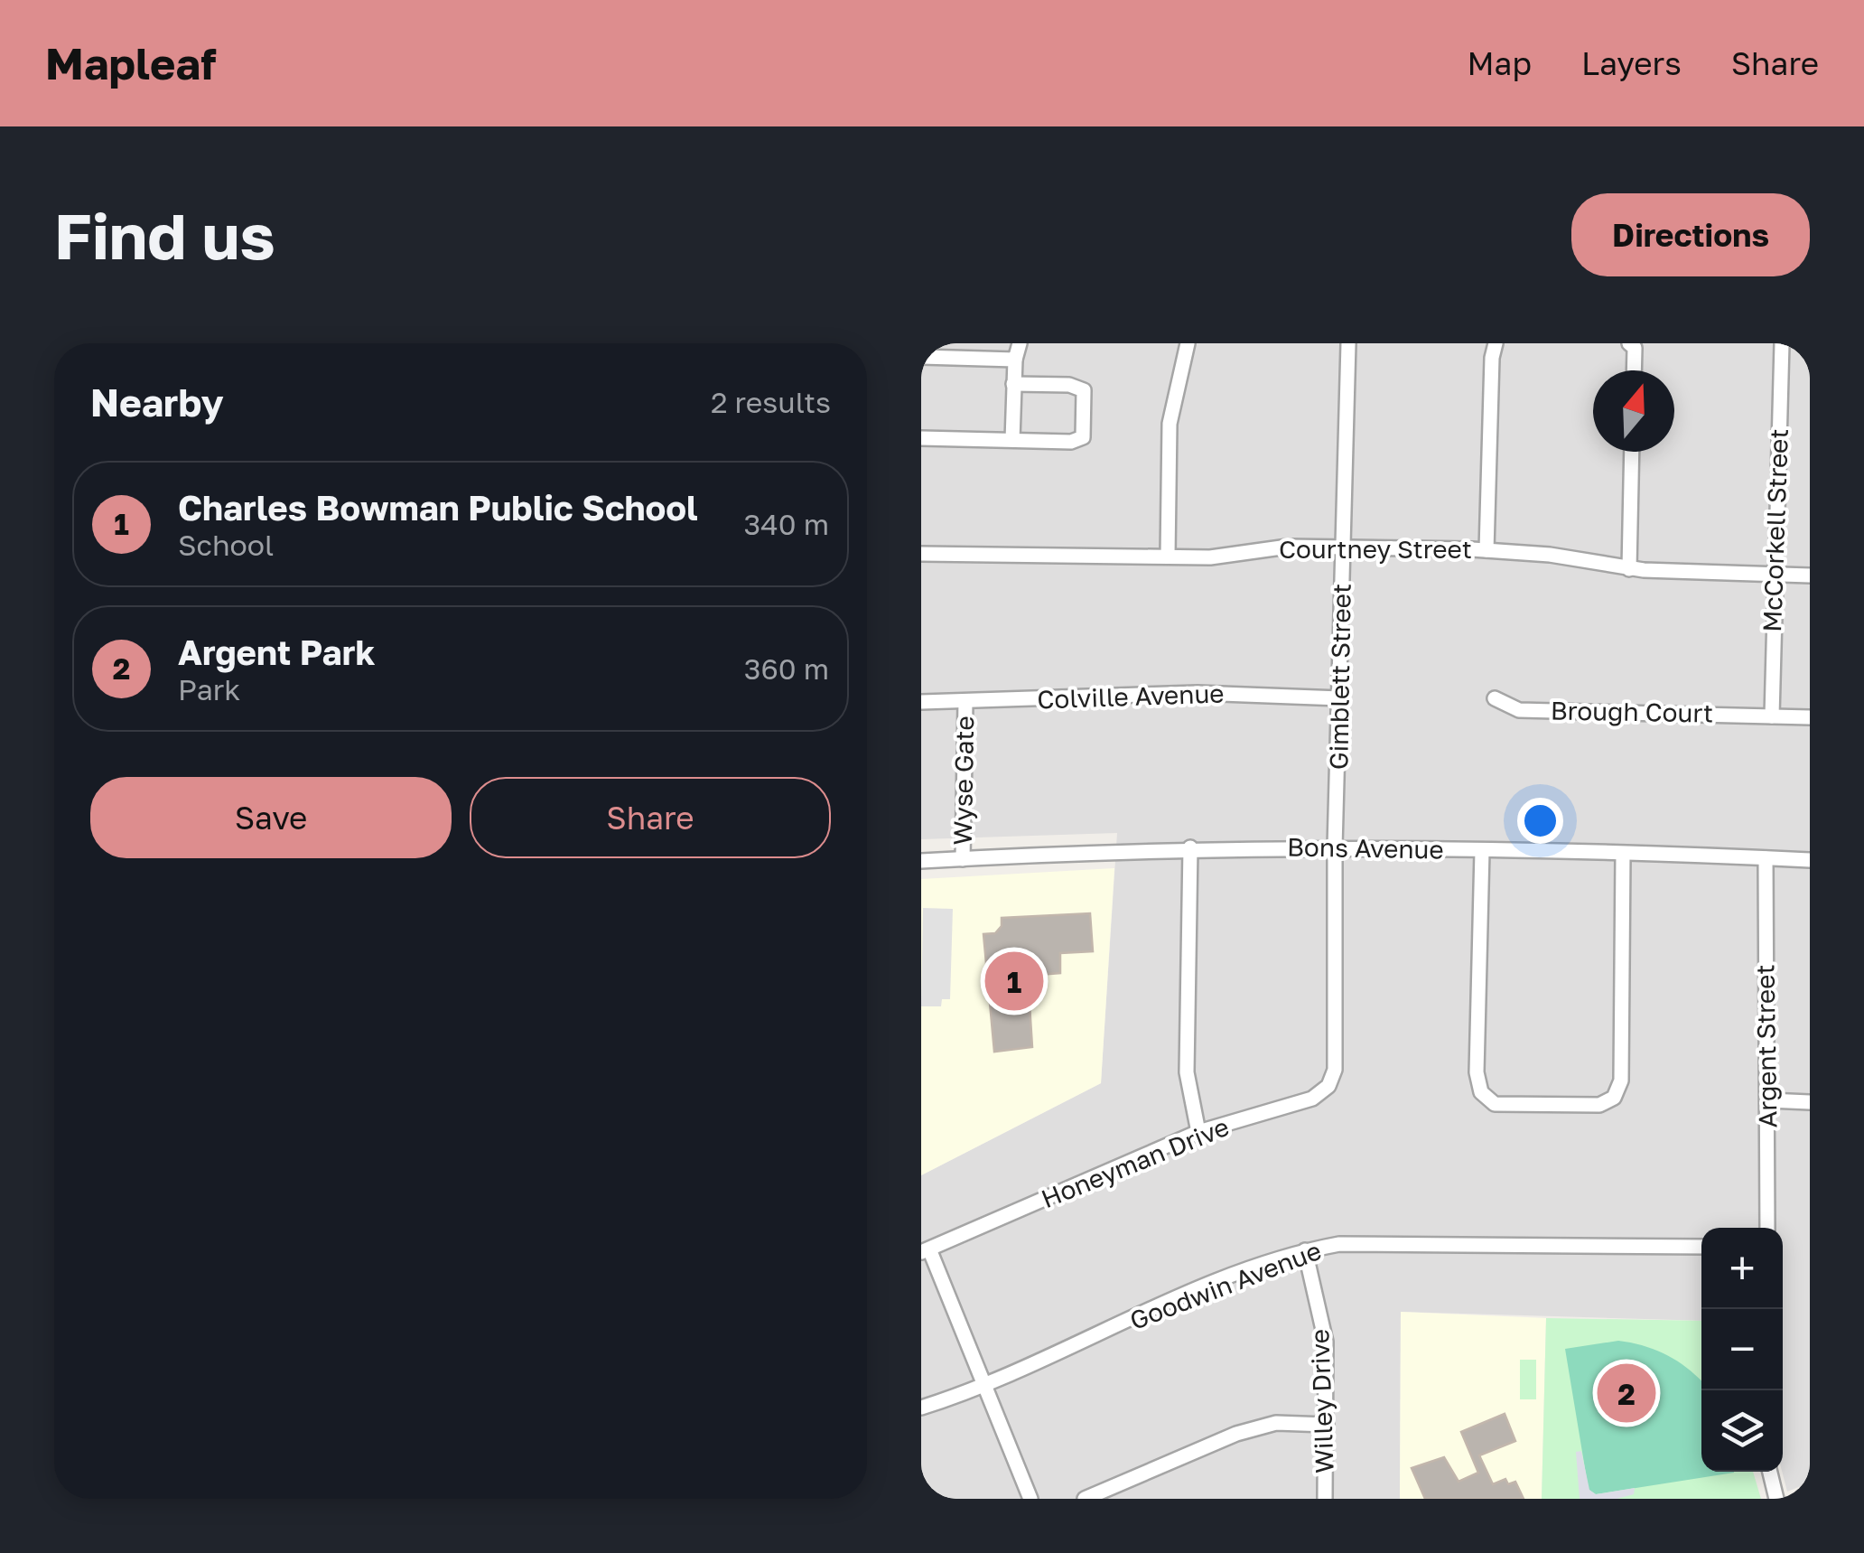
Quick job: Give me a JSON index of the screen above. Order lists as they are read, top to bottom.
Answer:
{
  "streets": {
    "street": [
      "McCorkell Street",
      "Courtney Street",
      "Gimblett Street",
      "Colville Avenue",
      "Brough Court",
      "Wyse Gate",
      "Bons Avenue",
      "Argent Street",
      "Honeyman Drive",
      "Goodwin Avenue",
      "Willey Drive"
    ]
  },
  "crossings": [
    ["McCorkell Street", "Courtney Street"],
    ["McCorkell Street", "Brough Court"],
    ["Courtney Street", "Gimblett Street"],
    ["Gimblett Street", "Colville Avenue"],
    ["Gimblett Street", "Bons Avenue"],
    ["Gimblett Street", "Honeyman Drive"],
    ["Colville Avenue", "Wyse Gate"],
    ["Wyse Gate", "Bons Avenue"],
    ["Bons Avenue", "Argent Street"],
    ["Bons Avenue", "Honeyman Drive"],
    ["Goodwin Avenue", "Willey Drive"]
  ],
  "north": "top",
  "page": {
    "header": "Mapleaf",
    "nav": ["Map", "Layers", "Share"],
    "buttons": [
      "Directions",
      ["Save", "Share"]
    ],
    "title": "Find us",
    "heading": ["Nearby", "2 results"],
    "list": [
      {
        "mark": "1",
        "name": "Charles Bowman Public School",
        "note": "School",
        "value": "340 m"
      },
      {
        "mark": "2",
        "name": "Argent Park",
        "note": "Park",
        "value": "360 m"
      }
    ],
    "pins": ["1", "2"],
    "map_buttons": ["+", "−"]
  }
}
